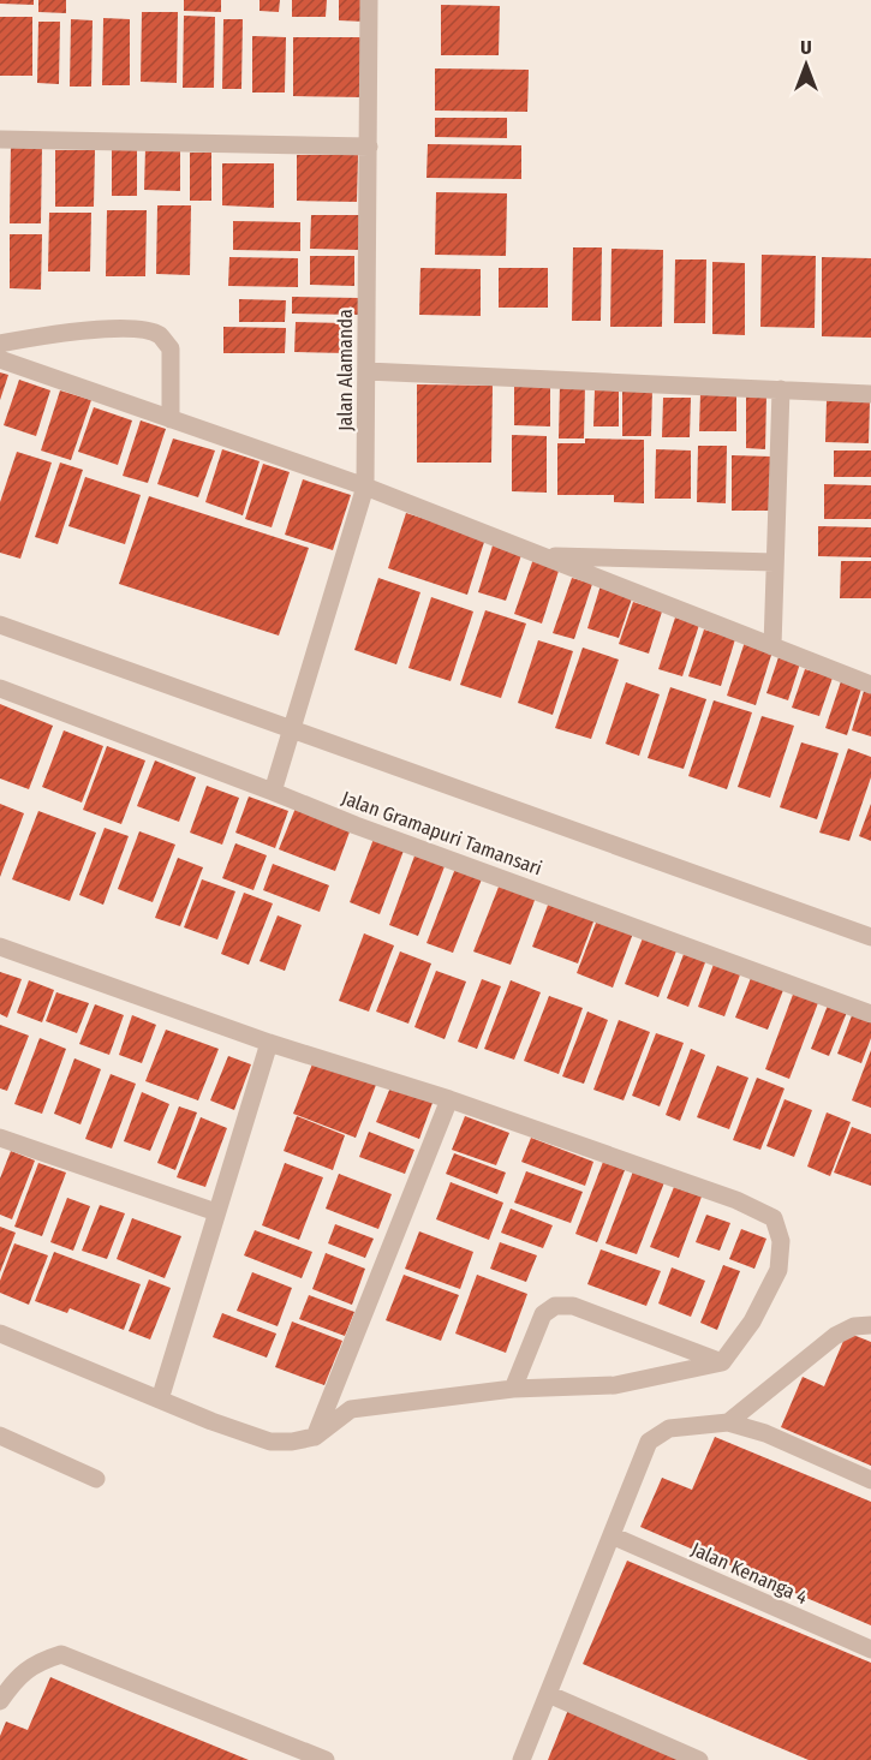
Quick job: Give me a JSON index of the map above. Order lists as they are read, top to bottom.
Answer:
{
  "streets": {
    "street": ["Jalan Alamanda", "Jalan Gramapuri Tamansari", "Jalan Kenanga 4"]
  },
  "crossings": [
    ["Jalan Alamanda", "Jalan Gramapuri Tamansari"]
  ],
  "north": "top"
}
